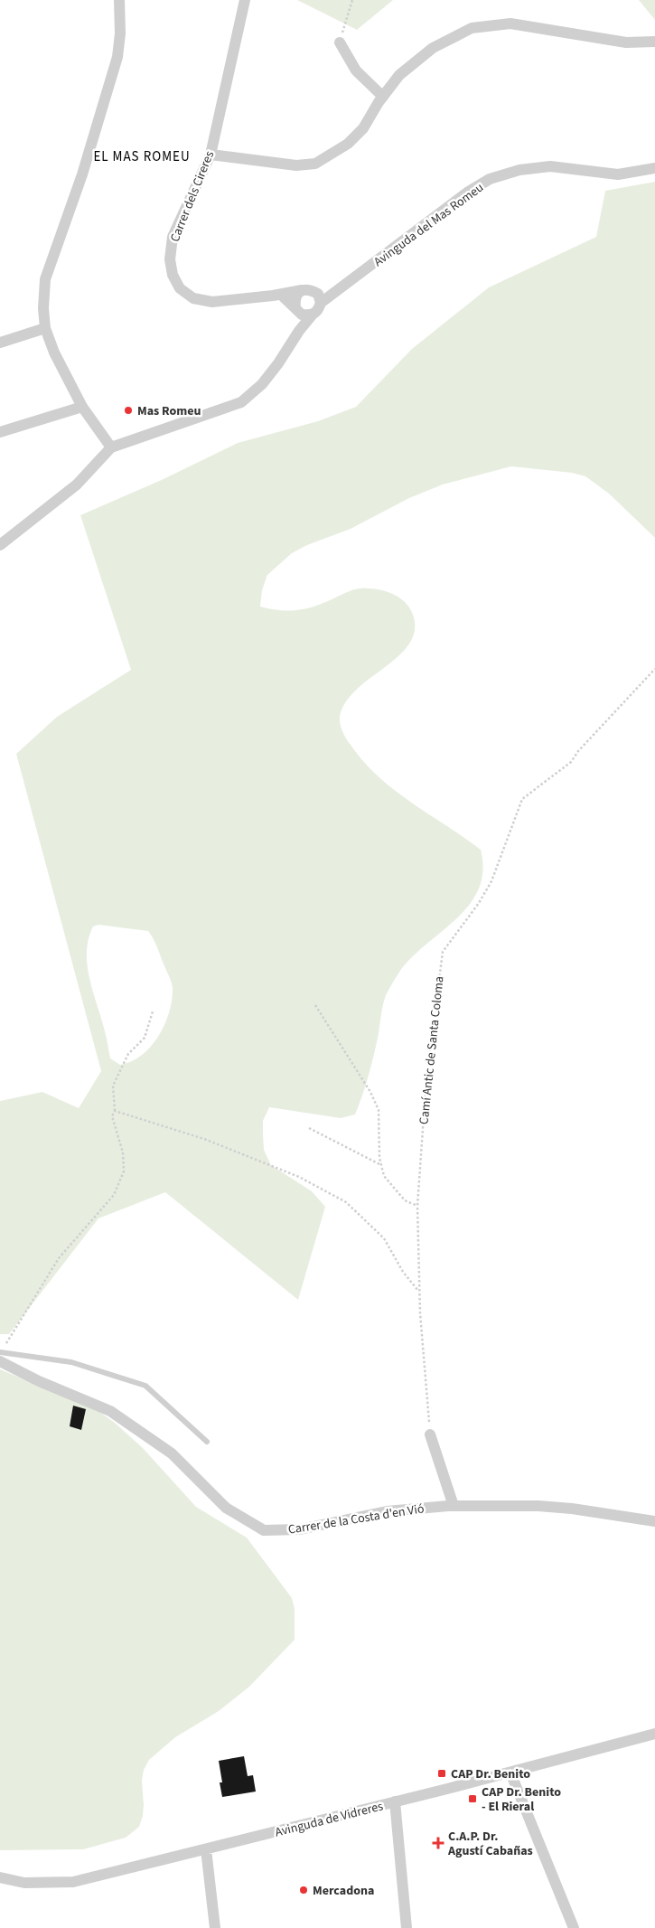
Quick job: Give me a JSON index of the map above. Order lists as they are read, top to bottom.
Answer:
{
  "streets": {
    "street": [
      "Carrer dels Cireres",
      "Avinguda del Mas Romeu",
      "Carrer de la Costa d'en Vió",
      "Avinguda de Vidreres"
    ],
    "path": ["Camí Antic de Santa Coloma"]
  },
  "crossings": [
    ["Carrer dels Cireres", "Avinguda del Mas Romeu"]
  ],
  "districts": ["EL MAS ROMEU"],
  "places": {
    "other": ["Mas Romeu", "Mercadona"],
    "transit": ["CAP Dr. Benito", "CAP Dr. Benito - El Rieral"],
    "health": ["C.A.P. Dr. Agustí Cabañas"]
  }
}
